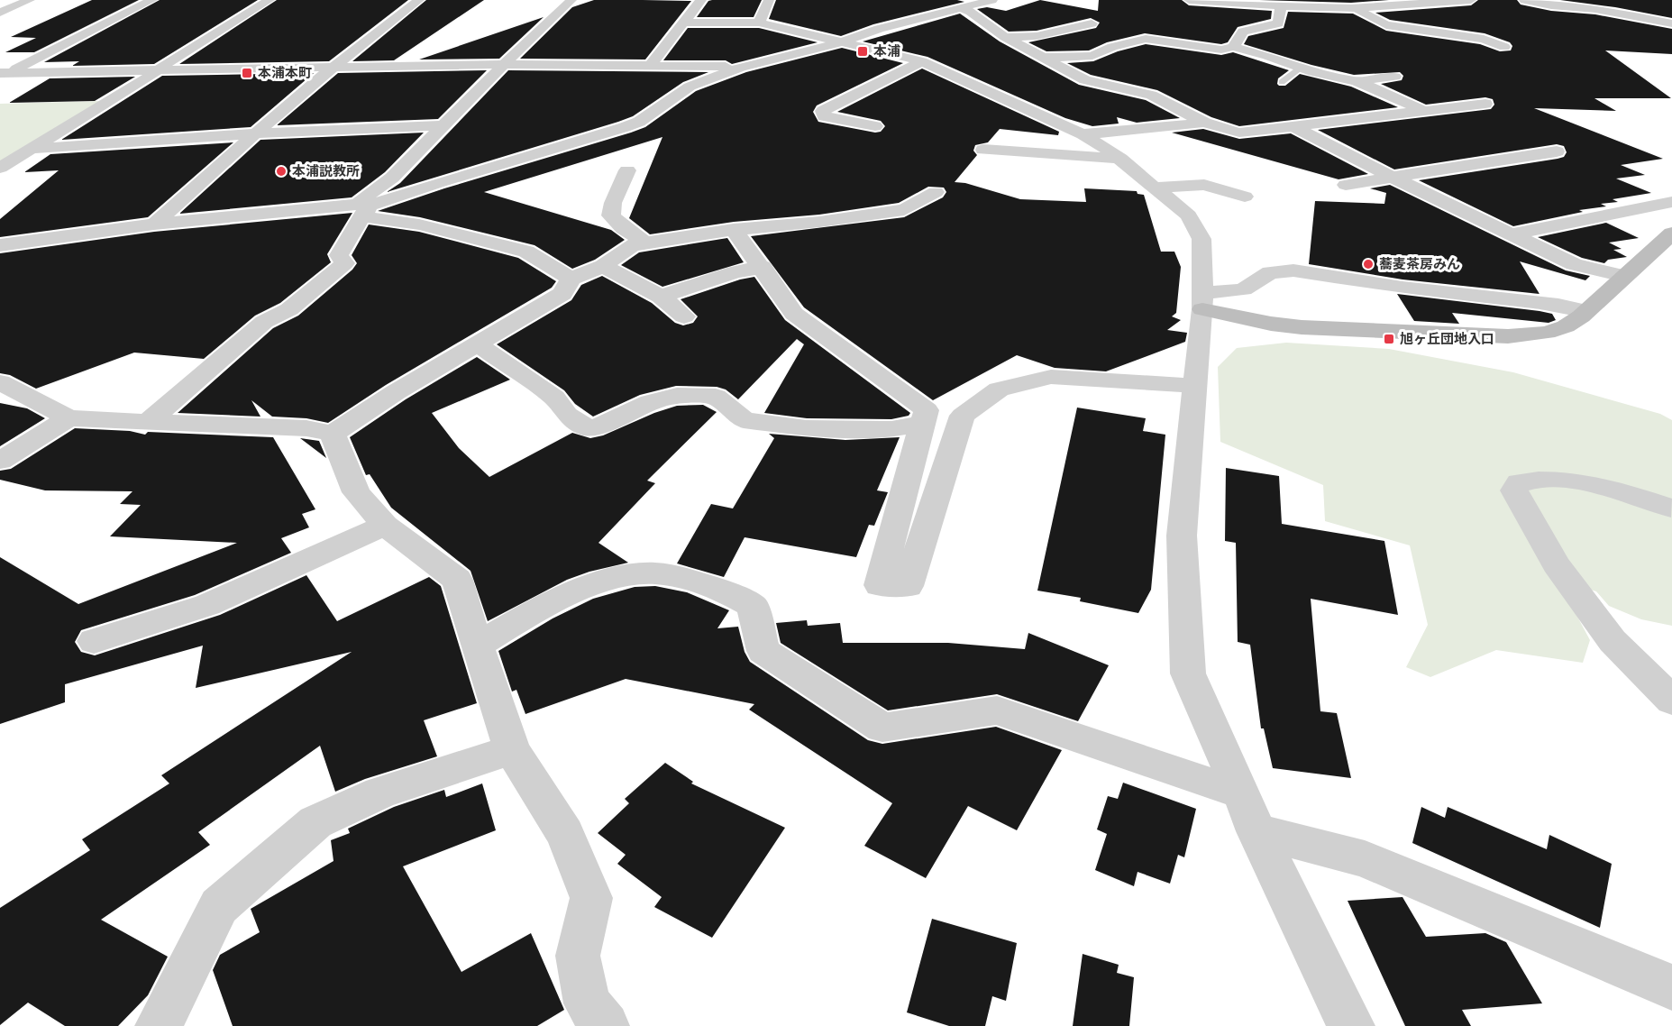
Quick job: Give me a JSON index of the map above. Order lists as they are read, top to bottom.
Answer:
{
  "places": {
    "transit": ["本浦", "本浦本町", "旭ヶ丘団地入口"],
    "other": ["本浦説教所", "蕎麦茶房みん"]
  }
}
